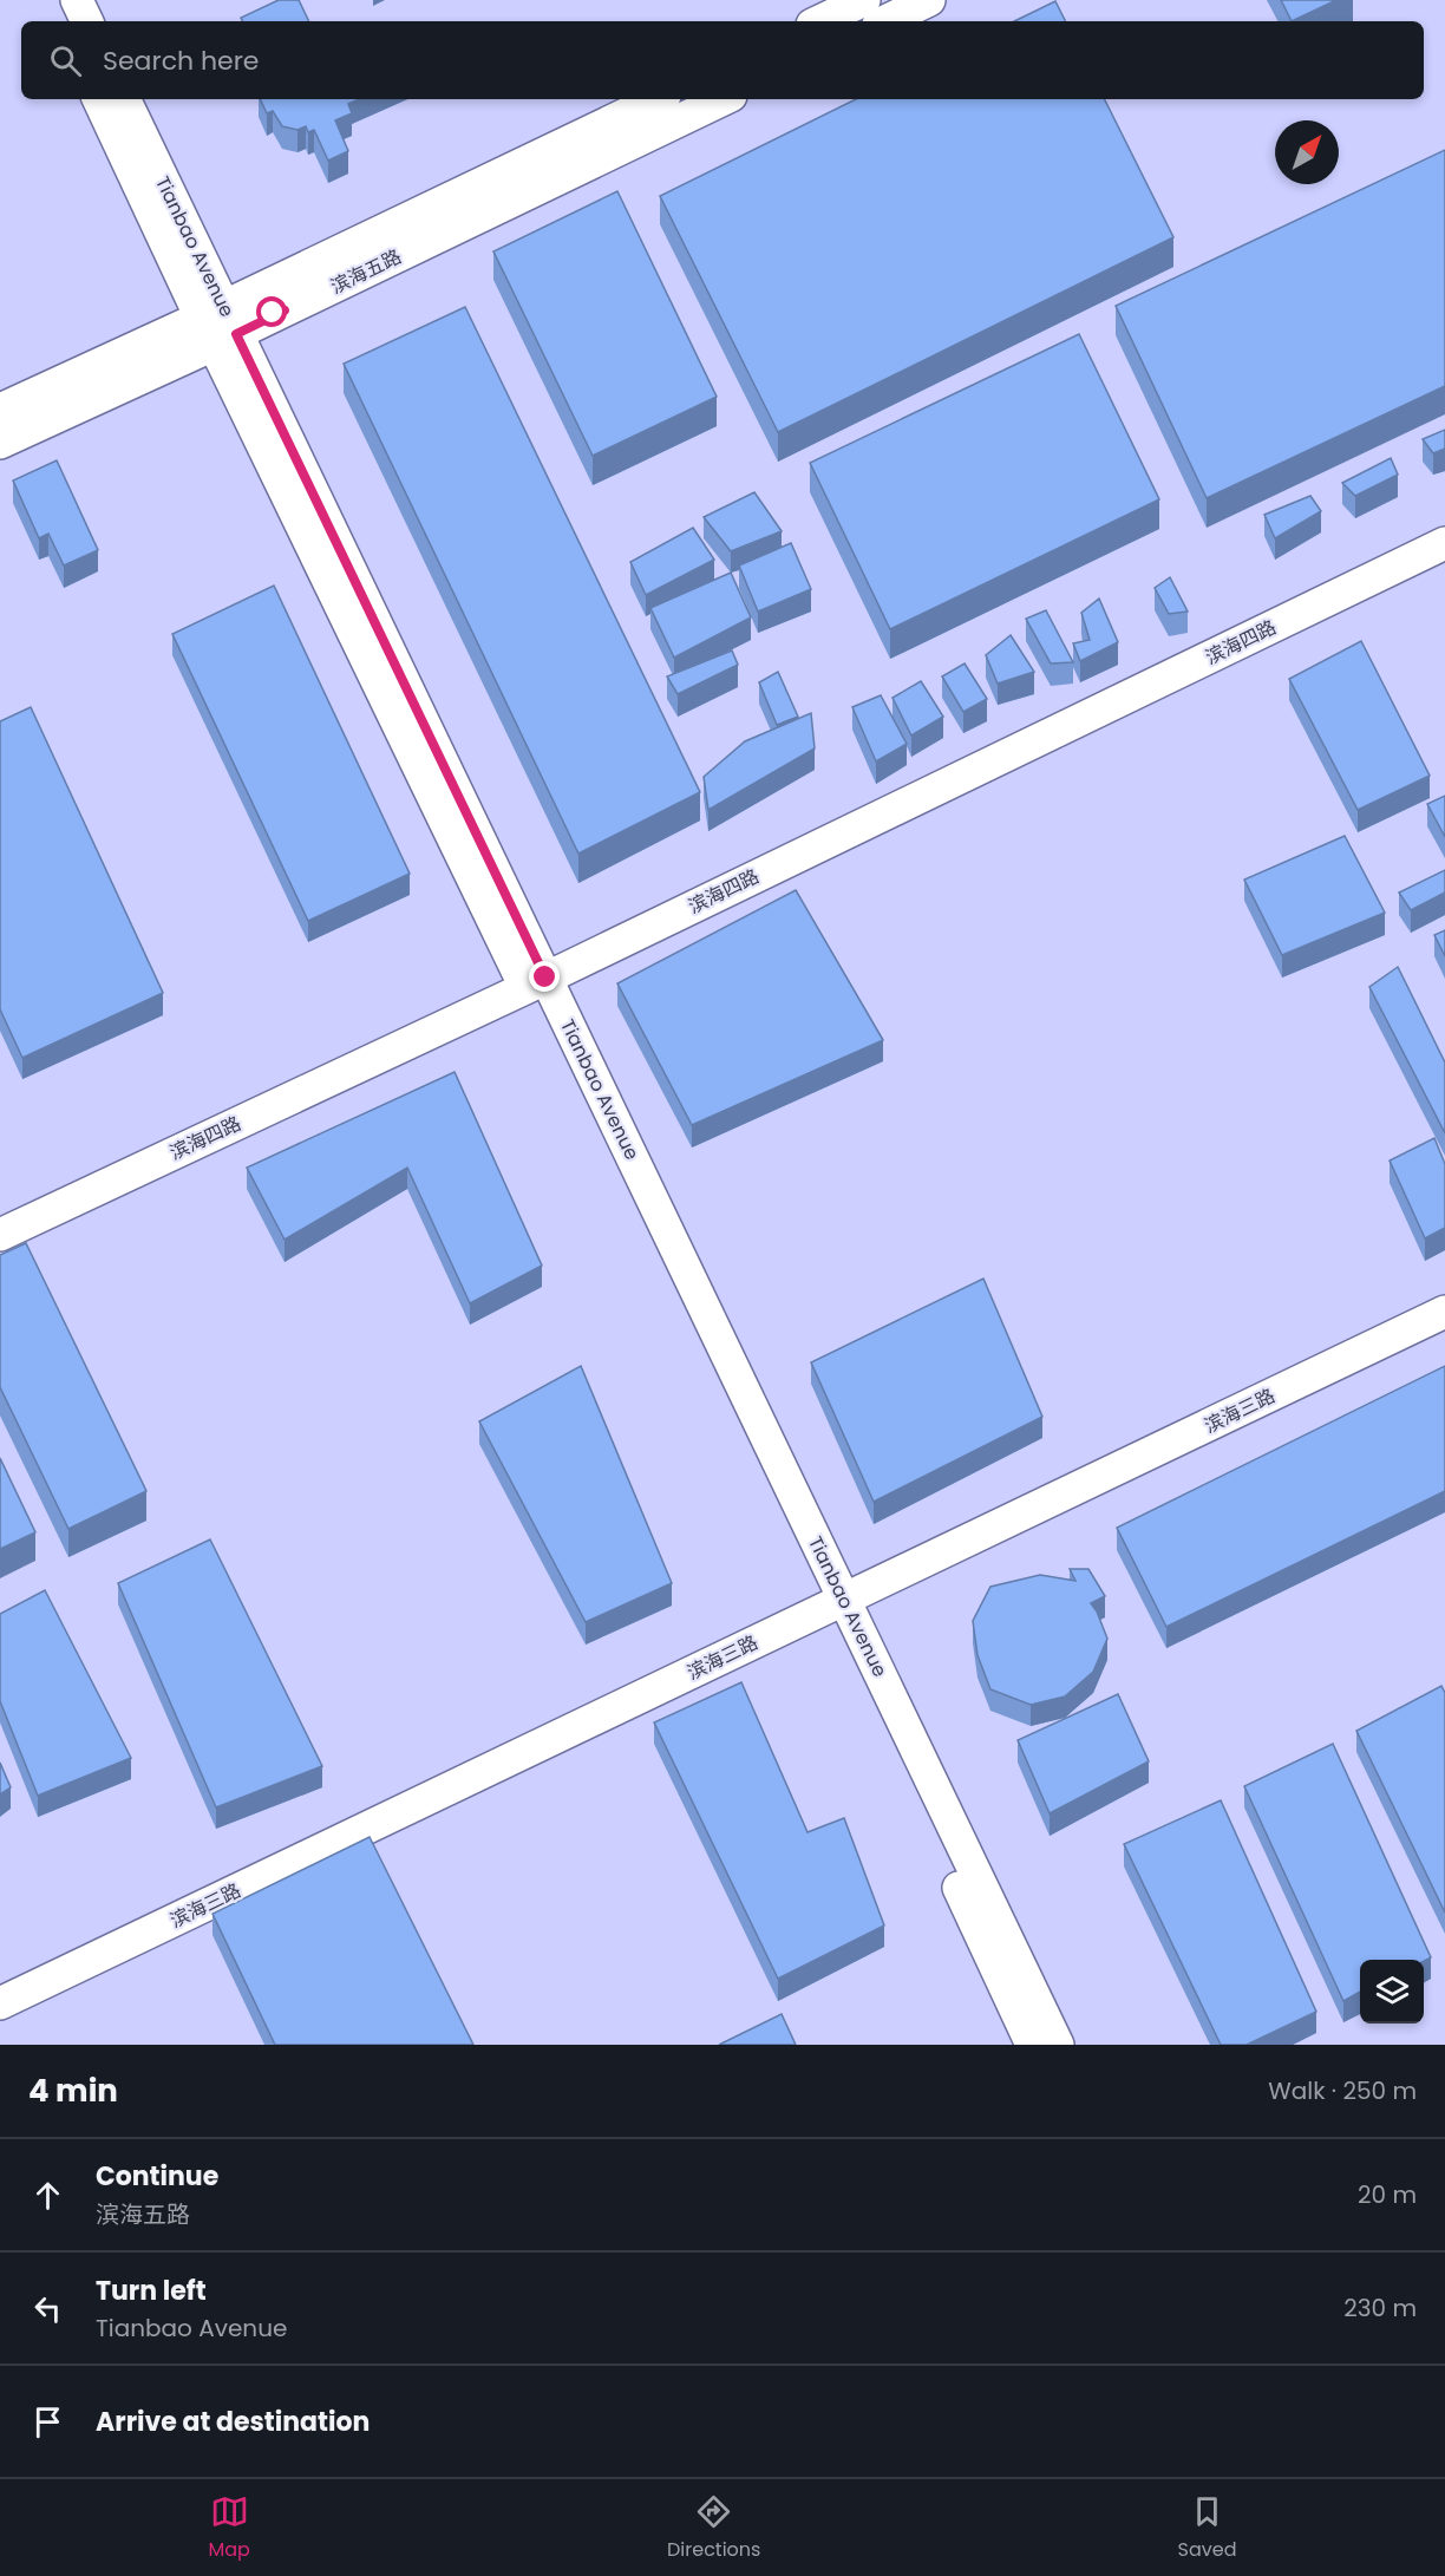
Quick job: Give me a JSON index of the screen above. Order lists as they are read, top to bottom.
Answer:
{
  "streets": {
    "street": [
      "Tianbao Avenue",
      "滨海五路",
      "滨海四路",
      "滨海三路"
    ]
  },
  "crossings": [
    ["Tianbao Avenue", "滨海四路"],
    ["Tianbao Avenue", "滨海三路"]
  ],
  "north": "top right",
  "page": {
    "search": "Search here",
    "heading": ["4 min", "Walk · 250 m"],
    "list": [
      ["Continue", "滨海五路", "20 m"],
      ["Turn left", "Tianbao Avenue", "230 m"],
      "Arrive at destination"
    ],
    "nav": ["Map", "Directions", "Saved"]
  }
}
